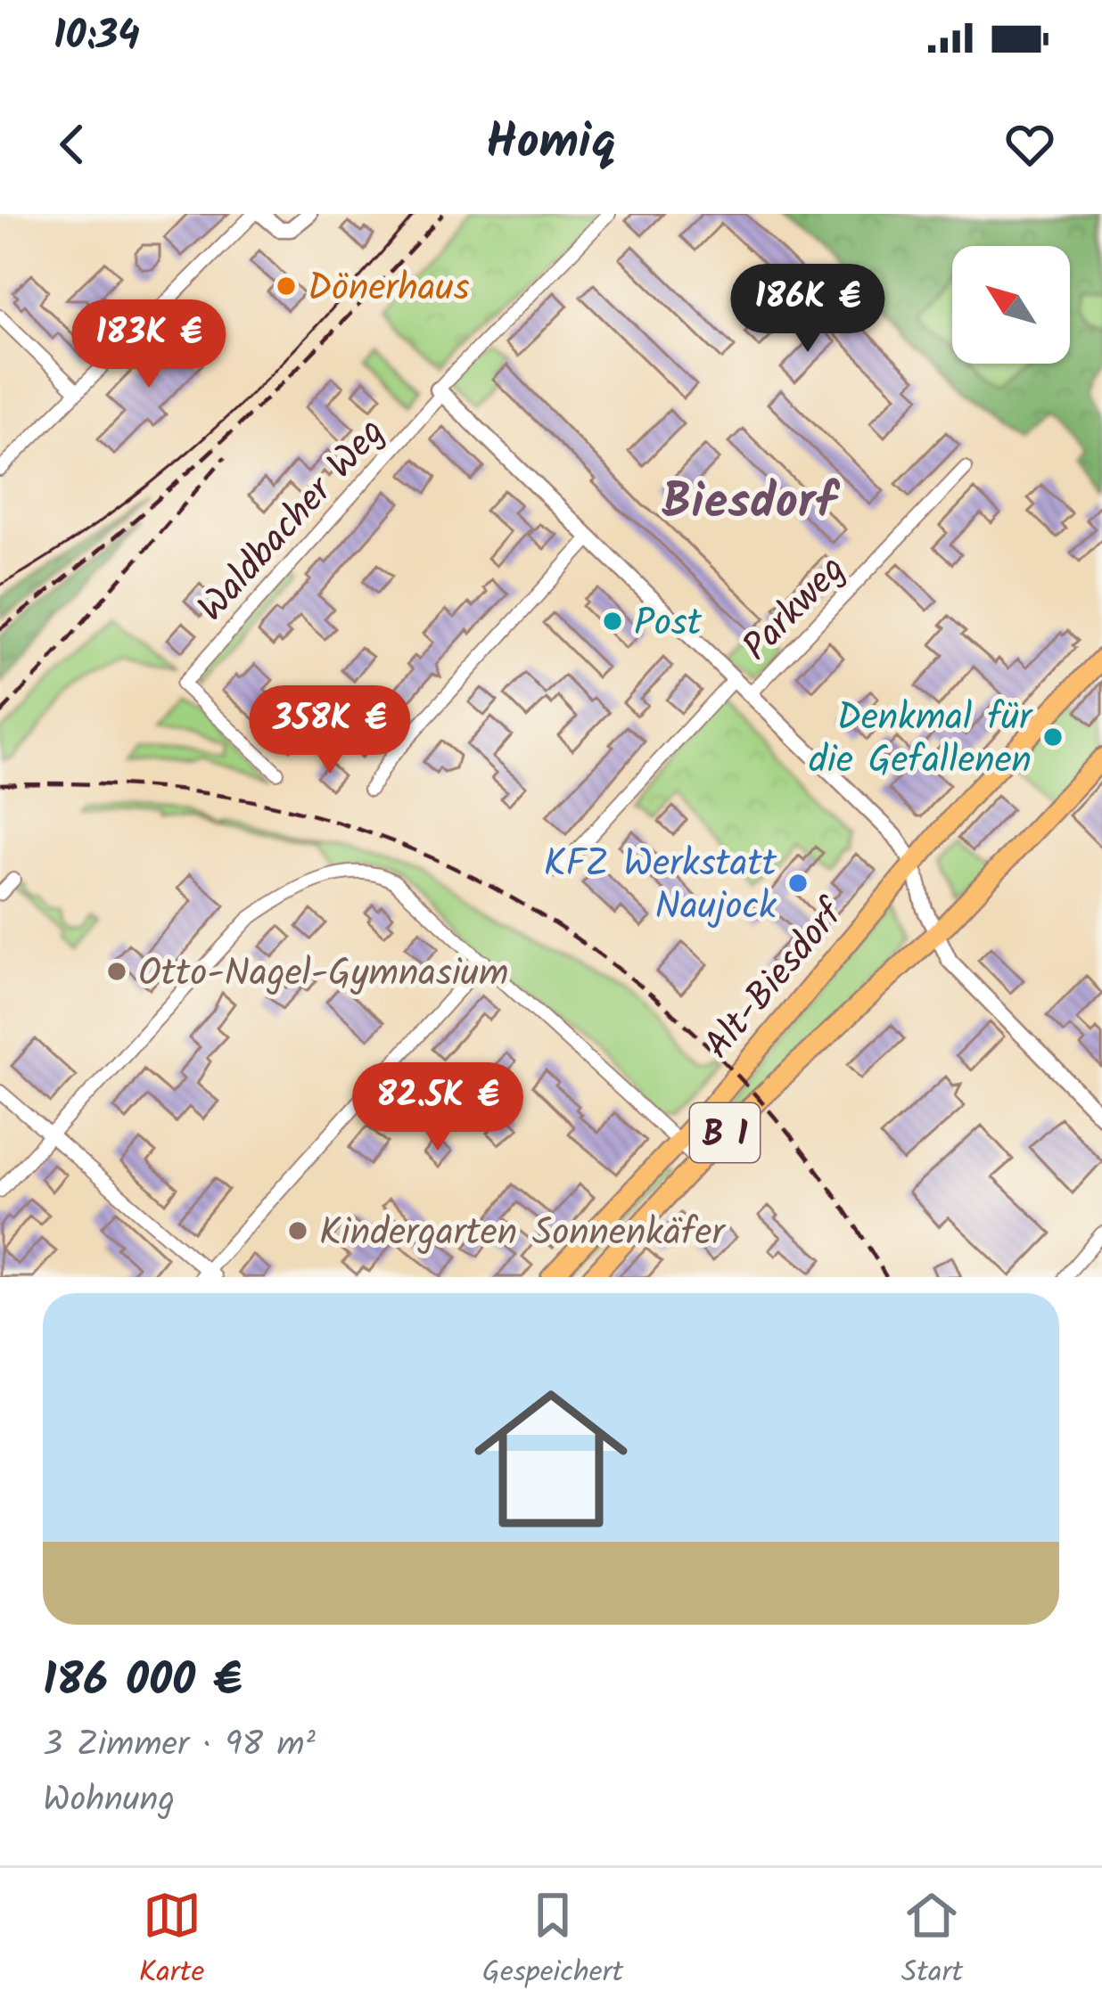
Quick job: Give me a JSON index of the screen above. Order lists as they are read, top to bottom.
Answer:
{
  "streets": {
    "main road": ["Alt-Biesdorf", "B 1"],
    "street": ["Waldbacher Weg", "Parkweg"]
  },
  "districts": ["Biesdorf"],
  "places": [
    "Dönerhaus",
    "Post",
    "Denkmal für die Gefallenen",
    "KFZ Werkstatt Naujock",
    "Otto-Nagel-Gymnasium",
    "Kindergarten Sonnenkäfer"
  ],
  "north": "top left",
  "page": {
    "status": "10:34",
    "header": "Homiq",
    "price": [
      "186K €",
      "183K €",
      "358K €",
      "82.5K €"
    ],
    "list": [
      {
        "name": "186 000 €",
        "note": "3 Zimmer · 98 m² · Wohnung"
      }
    ],
    "tabs": ["Karte", "Gespeichert", "Start"]
  }
}
